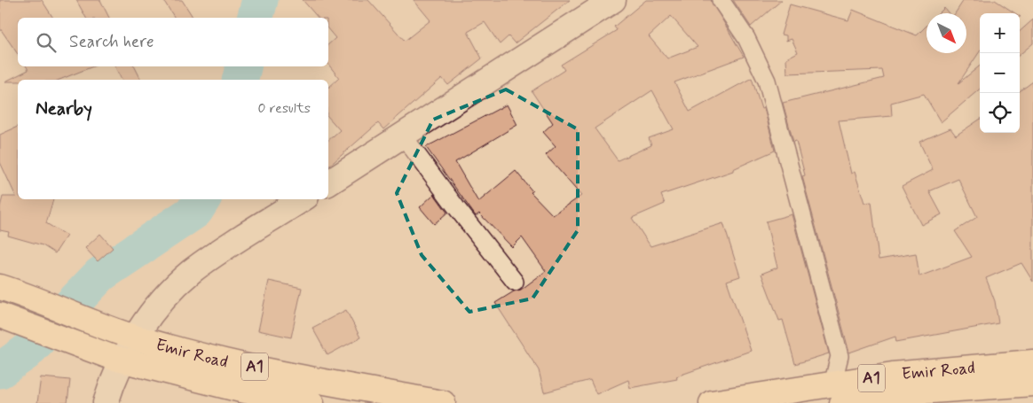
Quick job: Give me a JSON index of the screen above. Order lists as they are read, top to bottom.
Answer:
{
  "streets": {
    "highway": ["Emir Road", "A1"]
  },
  "north": "bottom right",
  "page": {
    "map_buttons": ["+", "−"],
    "search": "Search here",
    "heading": ["Nearby", "0 results"]
  }
}
